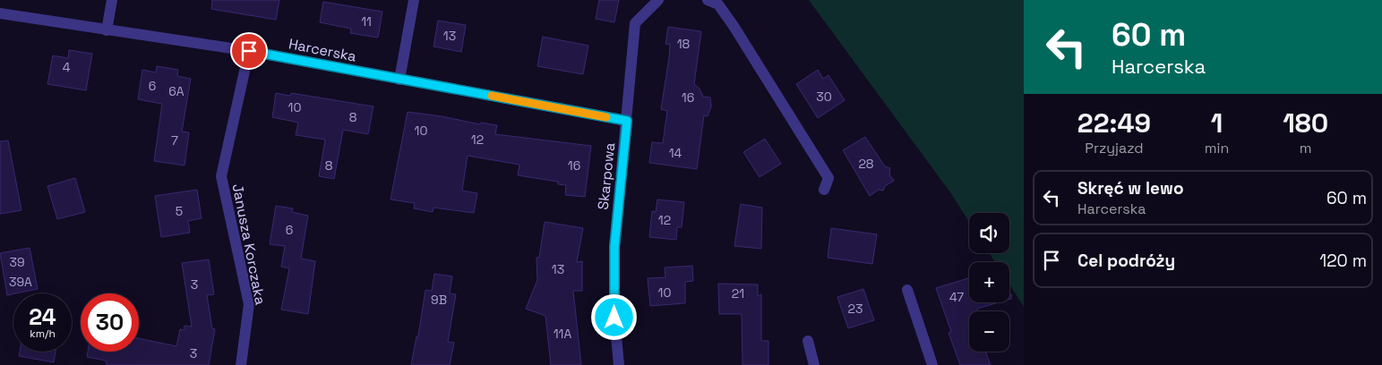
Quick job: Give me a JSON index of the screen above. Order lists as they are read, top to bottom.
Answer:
{
  "streets": {
    "street": ["Harcerska", "Skarpowa", "Janusza Korczaka"]
  },
  "crossings": [
    ["Harcerska", "Skarpowa"],
    ["Harcerska", "Janusza Korczaka"]
  ],
  "house_numbers": [
    "11",
    "13",
    "18",
    "4",
    "6",
    "6A",
    "30",
    "16",
    "10",
    "8",
    "10",
    "12",
    "7",
    "14",
    "28",
    "8",
    "16",
    "5",
    "12",
    "6",
    "39",
    "13",
    "39A",
    "3",
    "10",
    "21",
    "47",
    "9B",
    "23",
    "11A",
    "3"
  ],
  "page": {
    "turn": ["60 m", "Harcerska"],
    "eta": [
      "22:49",
      "Przyjazd",
      "1",
      "min",
      "180",
      "m"
    ],
    "list": [
      {
        "name": "Skręć w lewo",
        "note": "Harcerska",
        "value": "60 m"
      },
      {
        "name": "Cel podróży",
        "value": "120 m"
      }
    ],
    "map_buttons": ["+", "−"],
    "speed": "24 km/h",
    "limit": "30"
  }
}
